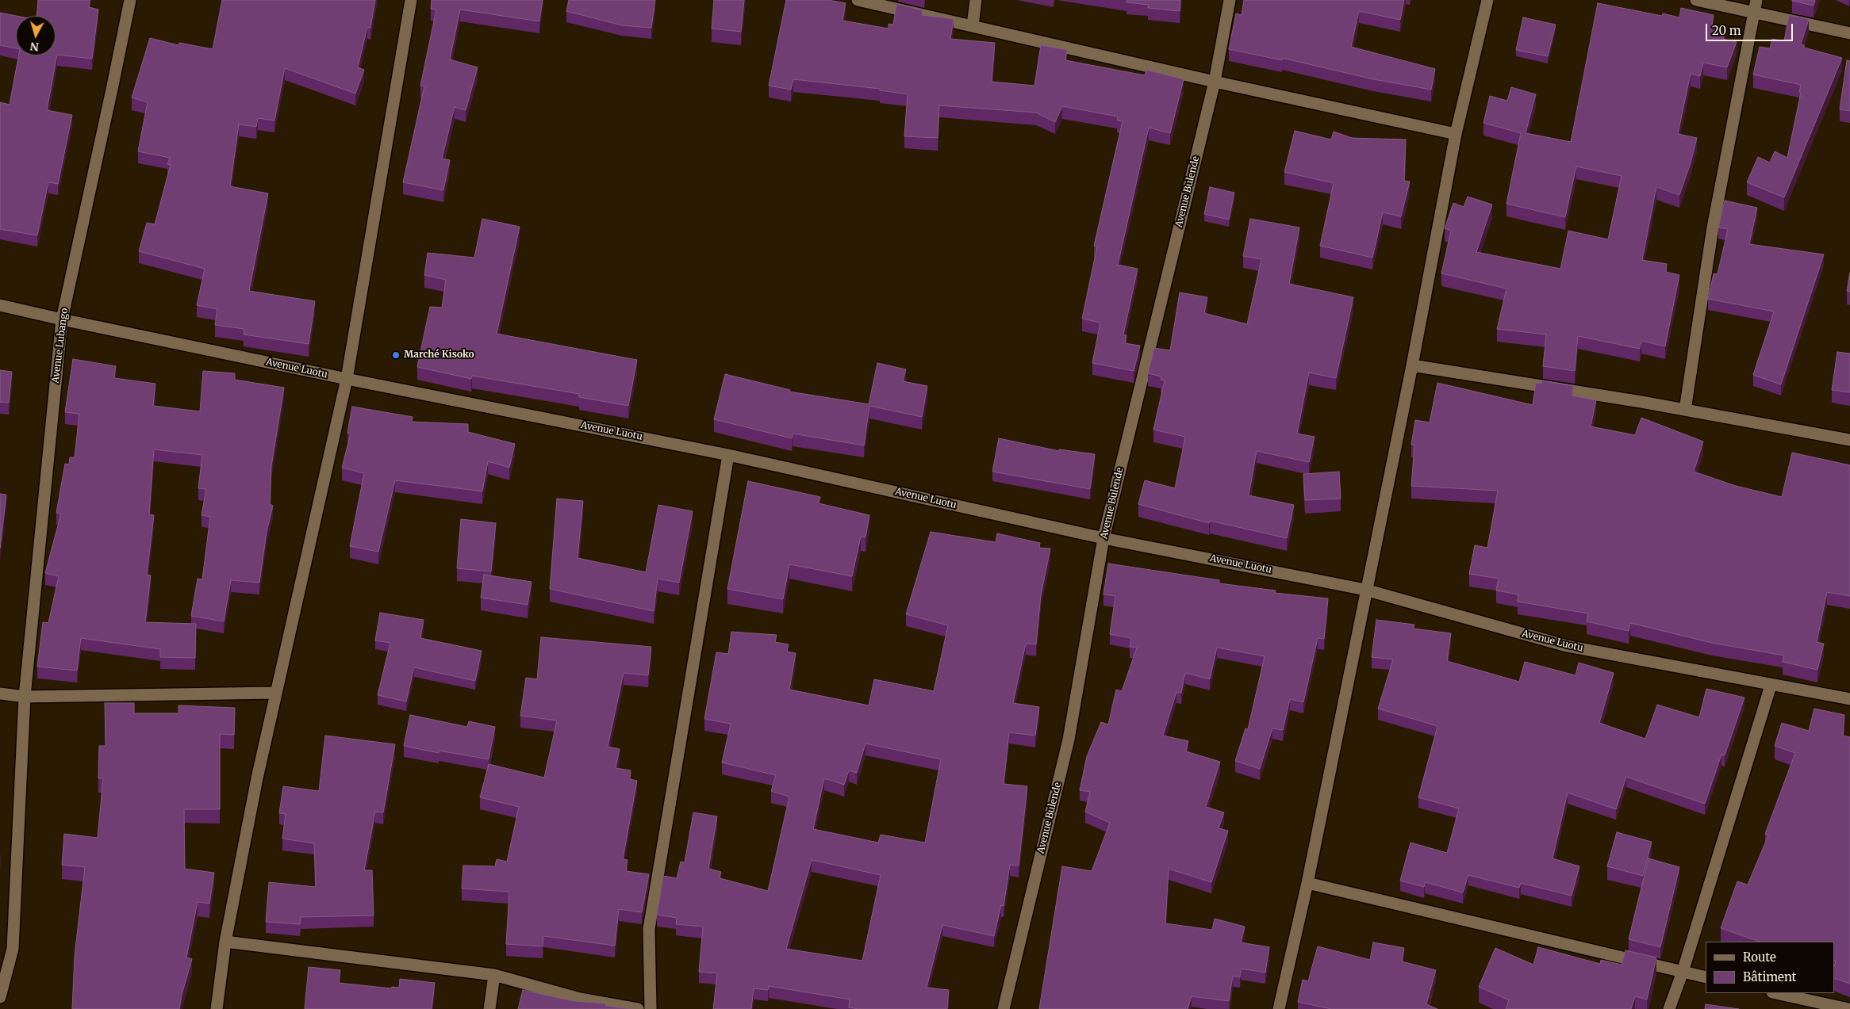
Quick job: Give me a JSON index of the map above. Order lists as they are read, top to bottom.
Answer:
{
  "streets": {
    "street": ["Avenue Bulende", "Avenue Lubango", "Avenue Luotu"]
  },
  "crossings": [
    ["Avenue Bulende", "Avenue Luotu"],
    ["Avenue Lubango", "Avenue Luotu"]
  ],
  "places": ["Marché Kisoko"],
  "legend": ["Route", "Bâtiment"],
  "scale_bar": "20 m",
  "north": "bottom"
}
